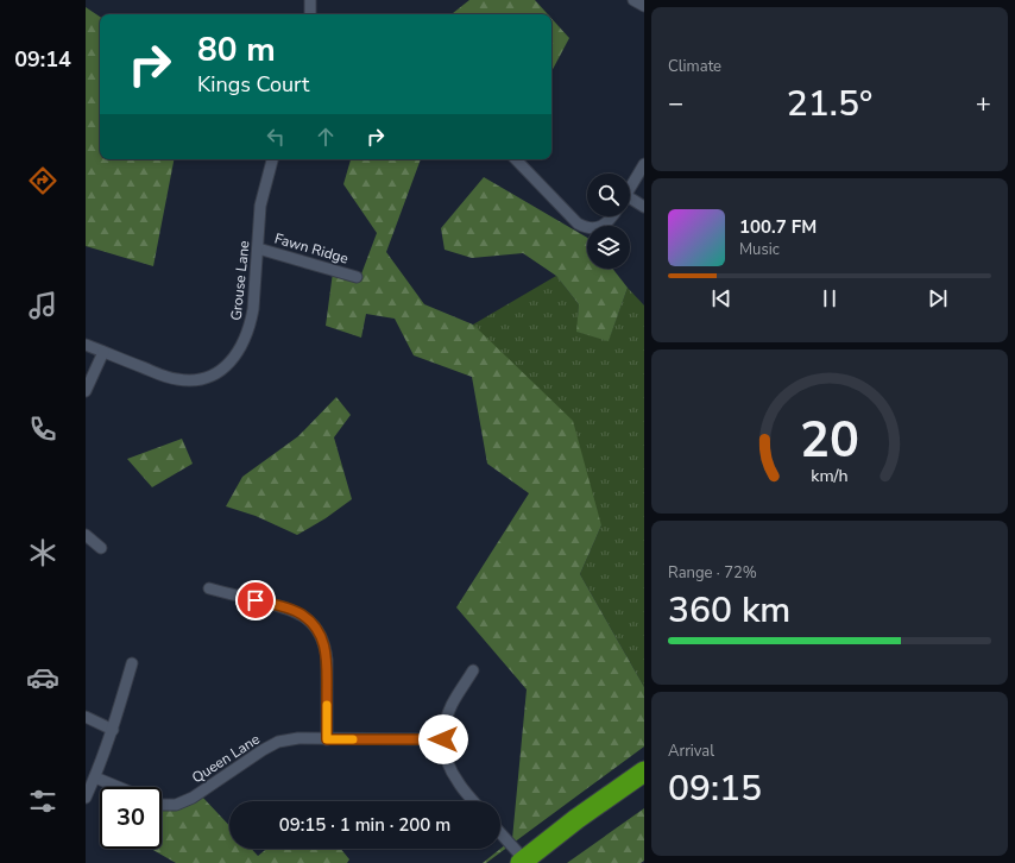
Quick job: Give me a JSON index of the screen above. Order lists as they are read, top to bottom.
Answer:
{
  "streets": {
    "street": ["Fawn Ridge", "Grouse Lane", "Queen Lane"]
  },
  "crossings": [
    ["Fawn Ridge", "Grouse Lane"]
  ],
  "page": {
    "tabs": "09:14",
    "tile": [
      "Climate",
      ["Range · 72%", "360 km"],
      ["Arrival", "09:15"]
    ],
    "turn": ["80 m", "Kings Court"],
    "heat": ["−", "21.5°", "+"],
    "song": ["100.7 FM", "Music"],
    "limit": "30",
    "trip": "09:15 · 1 min · 200 m",
    "gauge": ["20", "km/h"]
  }
}
